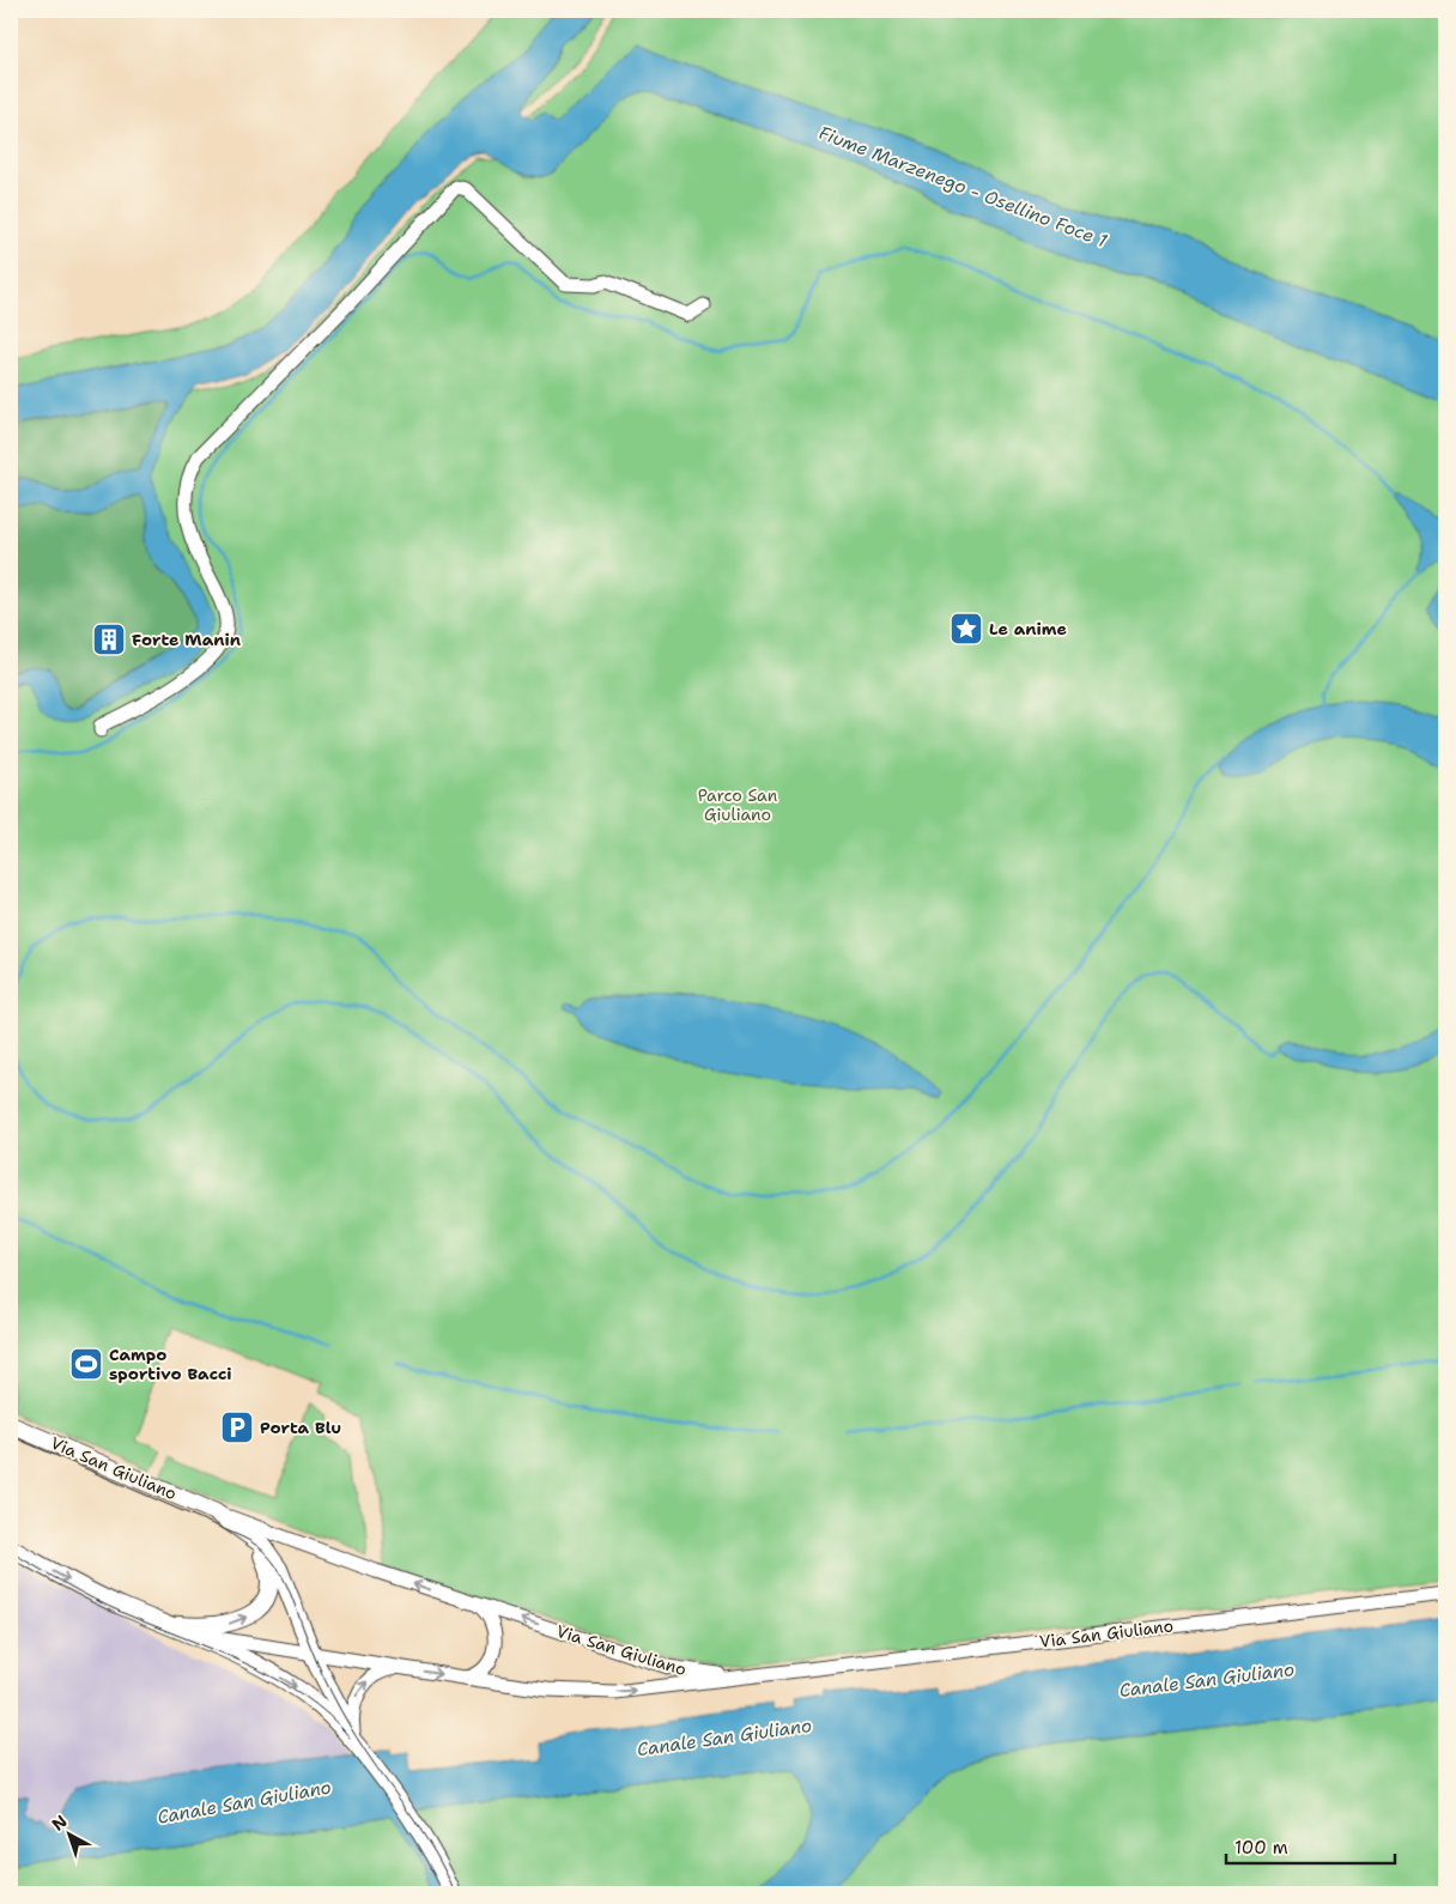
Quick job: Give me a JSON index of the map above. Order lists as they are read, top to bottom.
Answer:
{
  "streets": {
    "main road": ["Via San Giuliano"]
  },
  "water": ["Fiume Marzenego - Osellino Foce 1", "Canale San Giuliano"],
  "parks": ["Parco San Giuliano"],
  "places": {
    "place": ["Le anime"],
    "building": ["Forte Manin"],
    "sports": ["Campo sportivo Bacci"],
    "parking": ["Porta Blu"]
  },
  "scale_bar": "100 m",
  "north": "top left"
}
